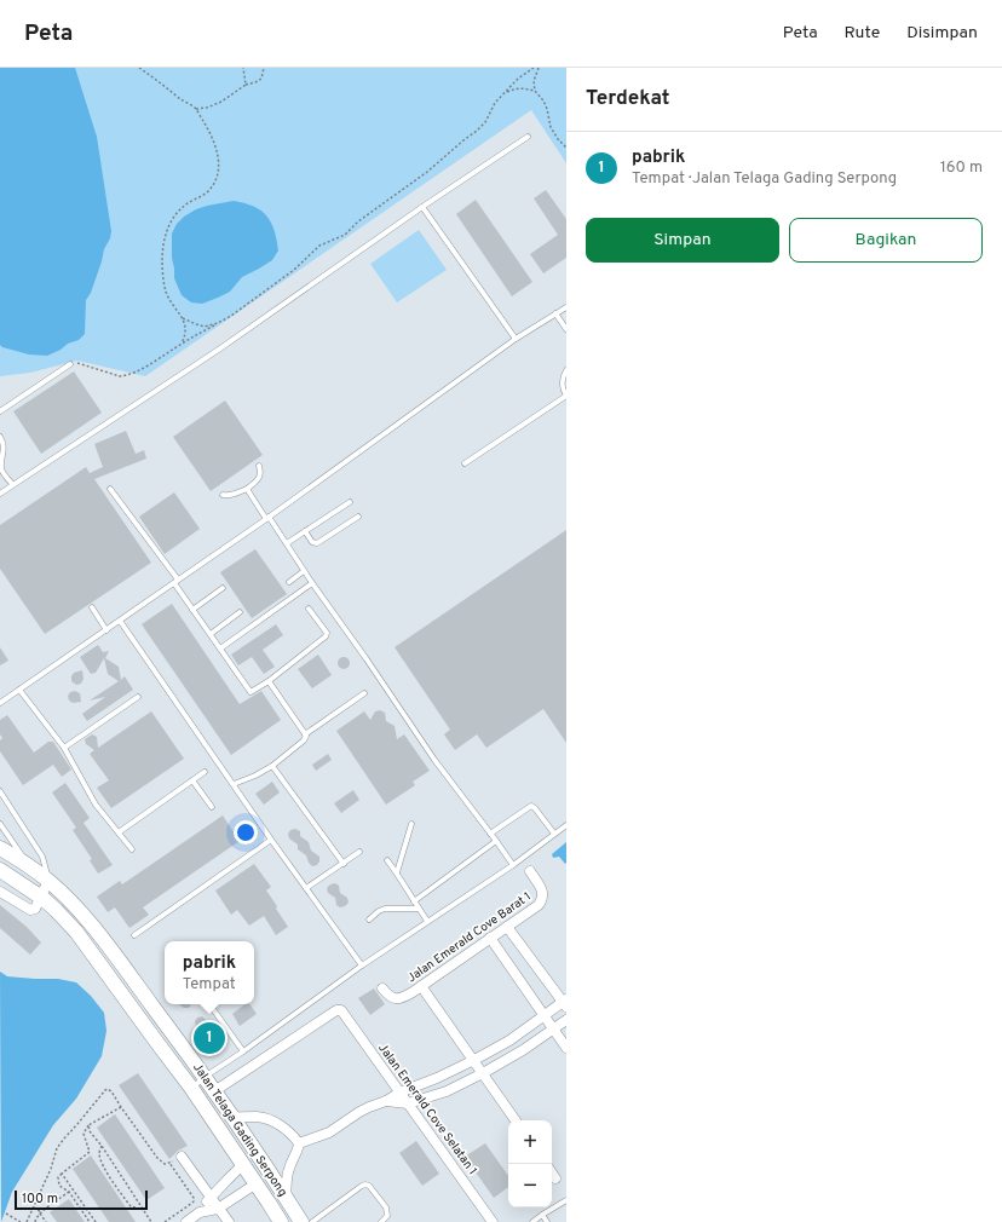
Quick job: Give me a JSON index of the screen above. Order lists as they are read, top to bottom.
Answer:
{
  "streets": {
    "main road": ["Jalan Telaga Gading Serpong"],
    "street": ["Jalan Emerald Cove Barat 1", "Jalan Emerald Cove Selatan 1"]
  },
  "crossings": [
    ["Jalan Emerald Cove Selatan 1", "Jalan Telaga Gading Serpong"]
  ],
  "scale_bar": "100 m",
  "page": {
    "header": "Peta",
    "nav": ["Peta", "Rute", "Disimpan"],
    "heading": "Terdekat",
    "list": [
      {
        "mark": "1",
        "name": "pabrik",
        "note": "Tempat · Jalan Telaga Gading Serpong",
        "value": "160 m"
      }
    ],
    "buttons": ["Simpan", "Bagikan"],
    "popup": ["pabrik", "Tempat"],
    "pins": "1",
    "map_buttons": ["+", "−"],
    "scale": "100 m"
  }
}
